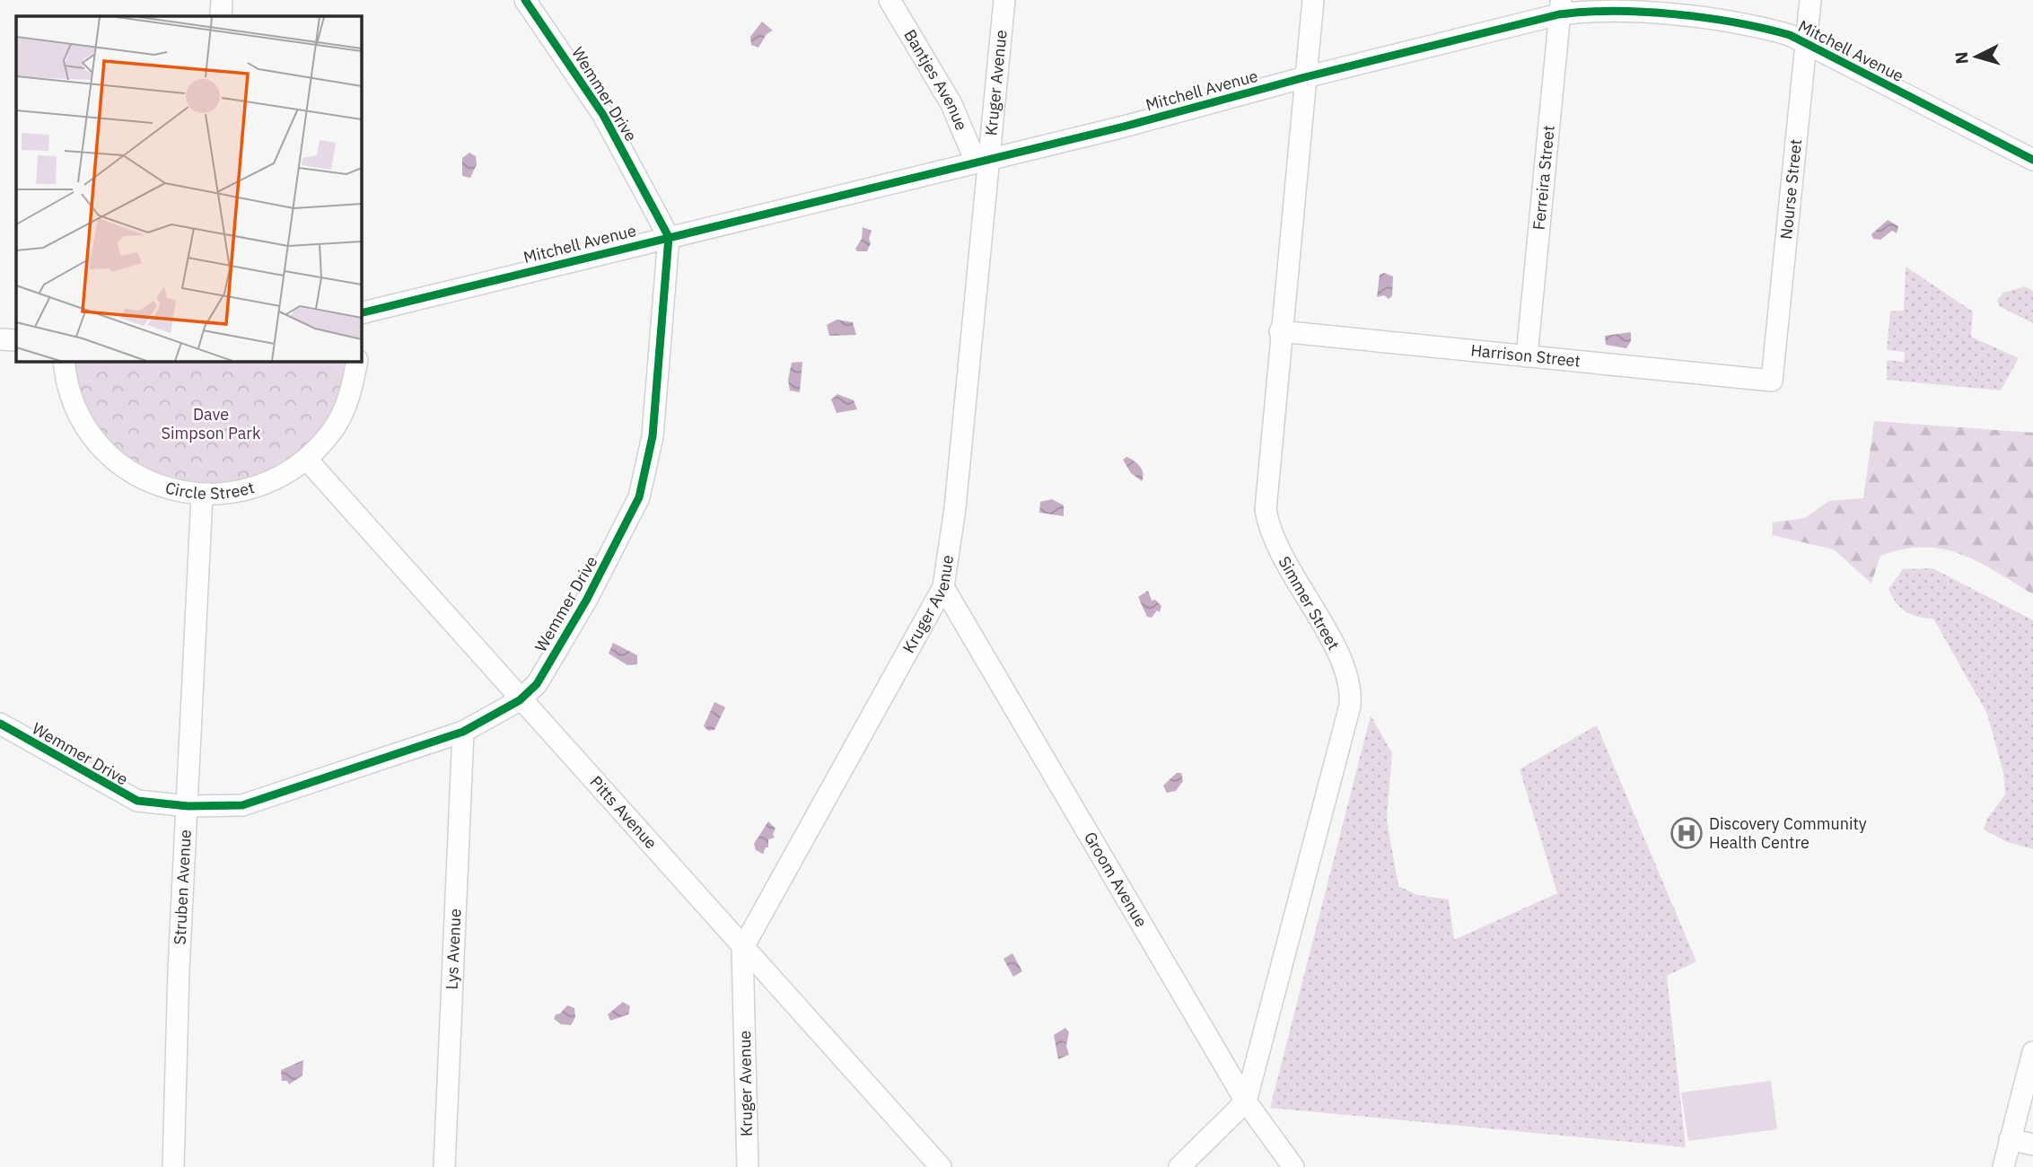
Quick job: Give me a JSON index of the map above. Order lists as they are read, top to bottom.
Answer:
{
  "streets": {
    "street": [
      "Mitchell Avenue",
      "Bantjes Avenue",
      "Kruger Avenue",
      "Wemmer Drive",
      "Ferreira Street",
      "Nourse Street",
      "Harrison Street",
      "Circle Street",
      "Simmer Street",
      "Pitts Avenue",
      "Groom Avenue",
      "Struben Avenue",
      "Lys Avenue"
    ]
  },
  "crossings": [
    ["Mitchell Avenue", "Bantjes Avenue"],
    ["Mitchell Avenue", "Kruger Avenue"],
    ["Mitchell Avenue", "Wemmer Drive"],
    ["Mitchell Avenue", "Ferreira Street"],
    ["Mitchell Avenue", "Nourse Street"],
    ["Mitchell Avenue", "Simmer Street"],
    ["Bantjes Avenue", "Kruger Avenue"],
    ["Kruger Avenue", "Pitts Avenue"],
    ["Kruger Avenue", "Groom Avenue"],
    ["Wemmer Drive", "Pitts Avenue"],
    ["Wemmer Drive", "Struben Avenue"],
    ["Wemmer Drive", "Lys Avenue"],
    ["Ferreira Street", "Harrison Street"],
    ["Nourse Street", "Harrison Street"],
    ["Harrison Street", "Simmer Street"],
    ["Circle Street", "Pitts Avenue"],
    ["Circle Street", "Struben Avenue"],
    ["Simmer Street", "Groom Avenue"]
  ],
  "parks": ["Dave Simpson Park"],
  "places": {
    "hospital": ["Discovery Community Health Centre"]
  },
  "north": "left"
}
